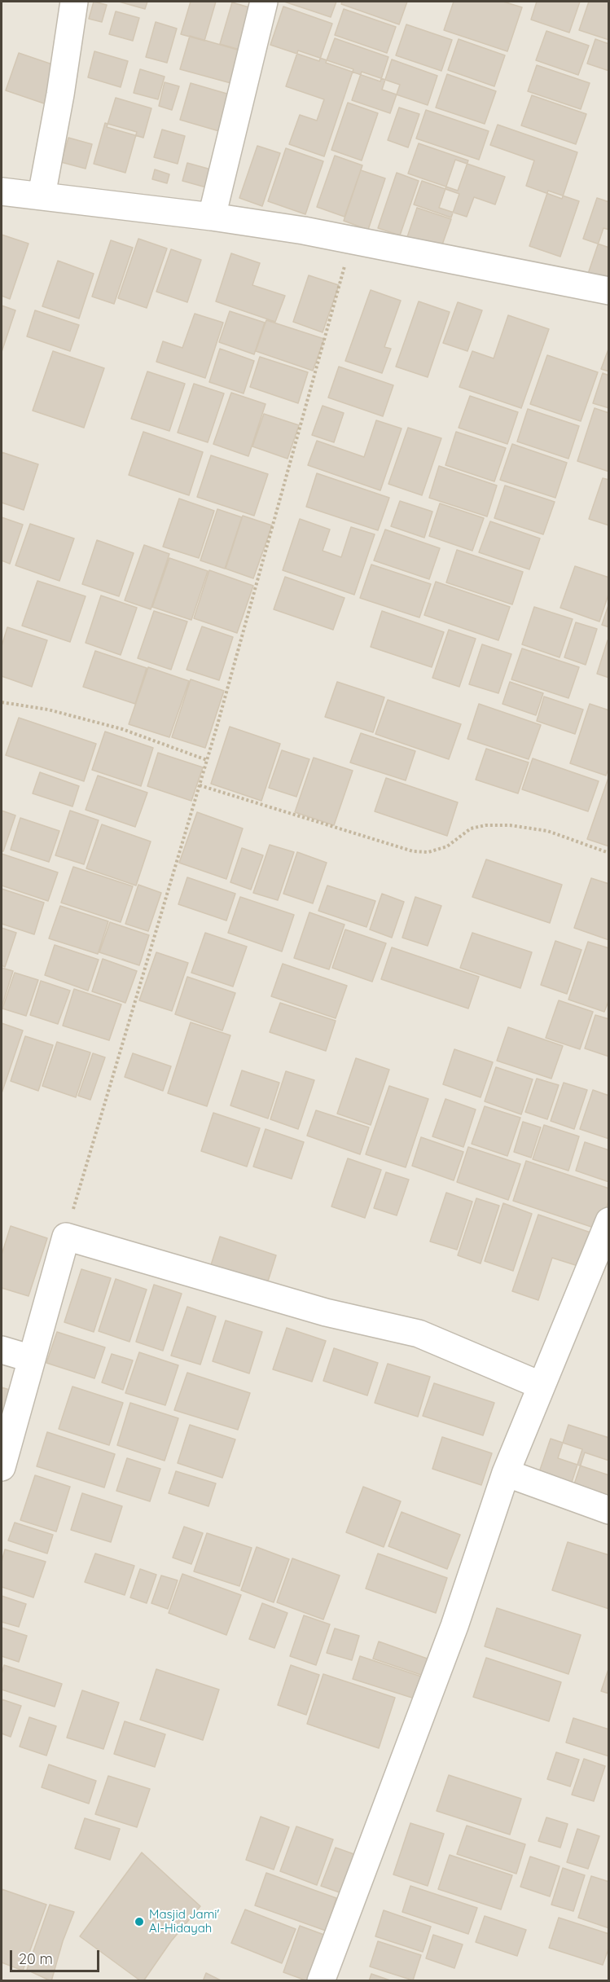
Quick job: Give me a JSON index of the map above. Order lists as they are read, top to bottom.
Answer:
{
  "places": ["Masjid Jami' Al-Hidayah"],
  "scale_bar": "20 m"
}
